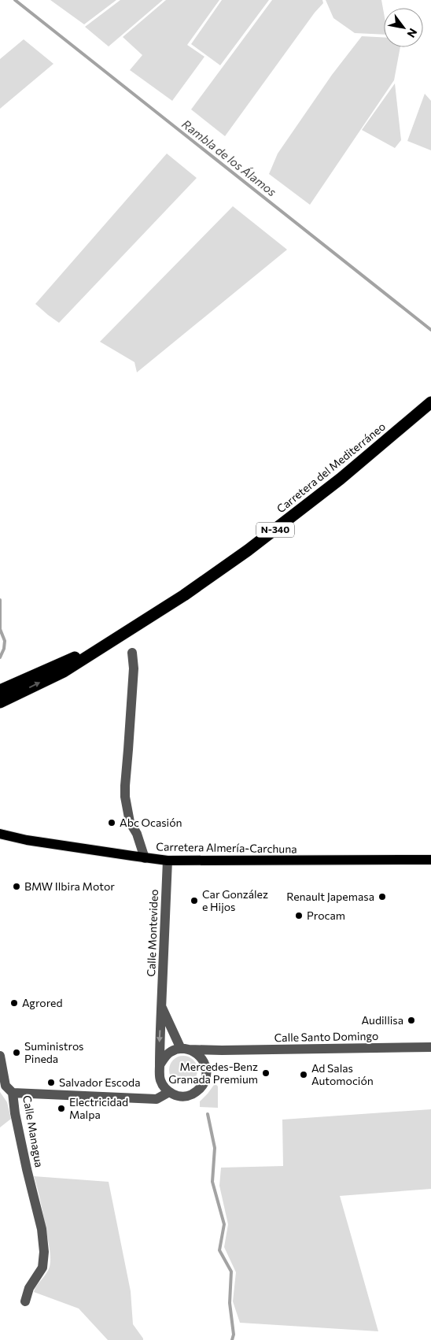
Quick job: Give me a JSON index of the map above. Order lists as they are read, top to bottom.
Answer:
{
  "streets": {
    "highway": ["Carretera del Mediterráneo", "N-340"],
    "main road": ["Carretera Almería-Carchuna"],
    "street": ["Calle Montevideo", "Calle Santo Domingo", "Calle Managua"]
  },
  "crossings": [
    ["Carretera Almería-Carchuna", "Calle Montevideo"],
    ["Calle Montevideo", "Calle Santo Domingo"],
    ["Calle Montevideo", "Calle Managua"],
    ["Calle Santo Domingo", "Calle Managua"]
  ],
  "water": ["Rambla de los Álamos"],
  "places": [
    "Abc Ocasión",
    "BMW Ilbira Motor",
    "Renault Japemasa",
    "Car González e Hijos",
    "Procam",
    "Agrored",
    "Audillisa",
    "Suministros Pineda",
    "Mercedes-Benz Granada Premium",
    "Ad Salas Automoción",
    "Salvador Escoda",
    "Electricidad Malpa"
  ],
  "north": "bottom right"
}
